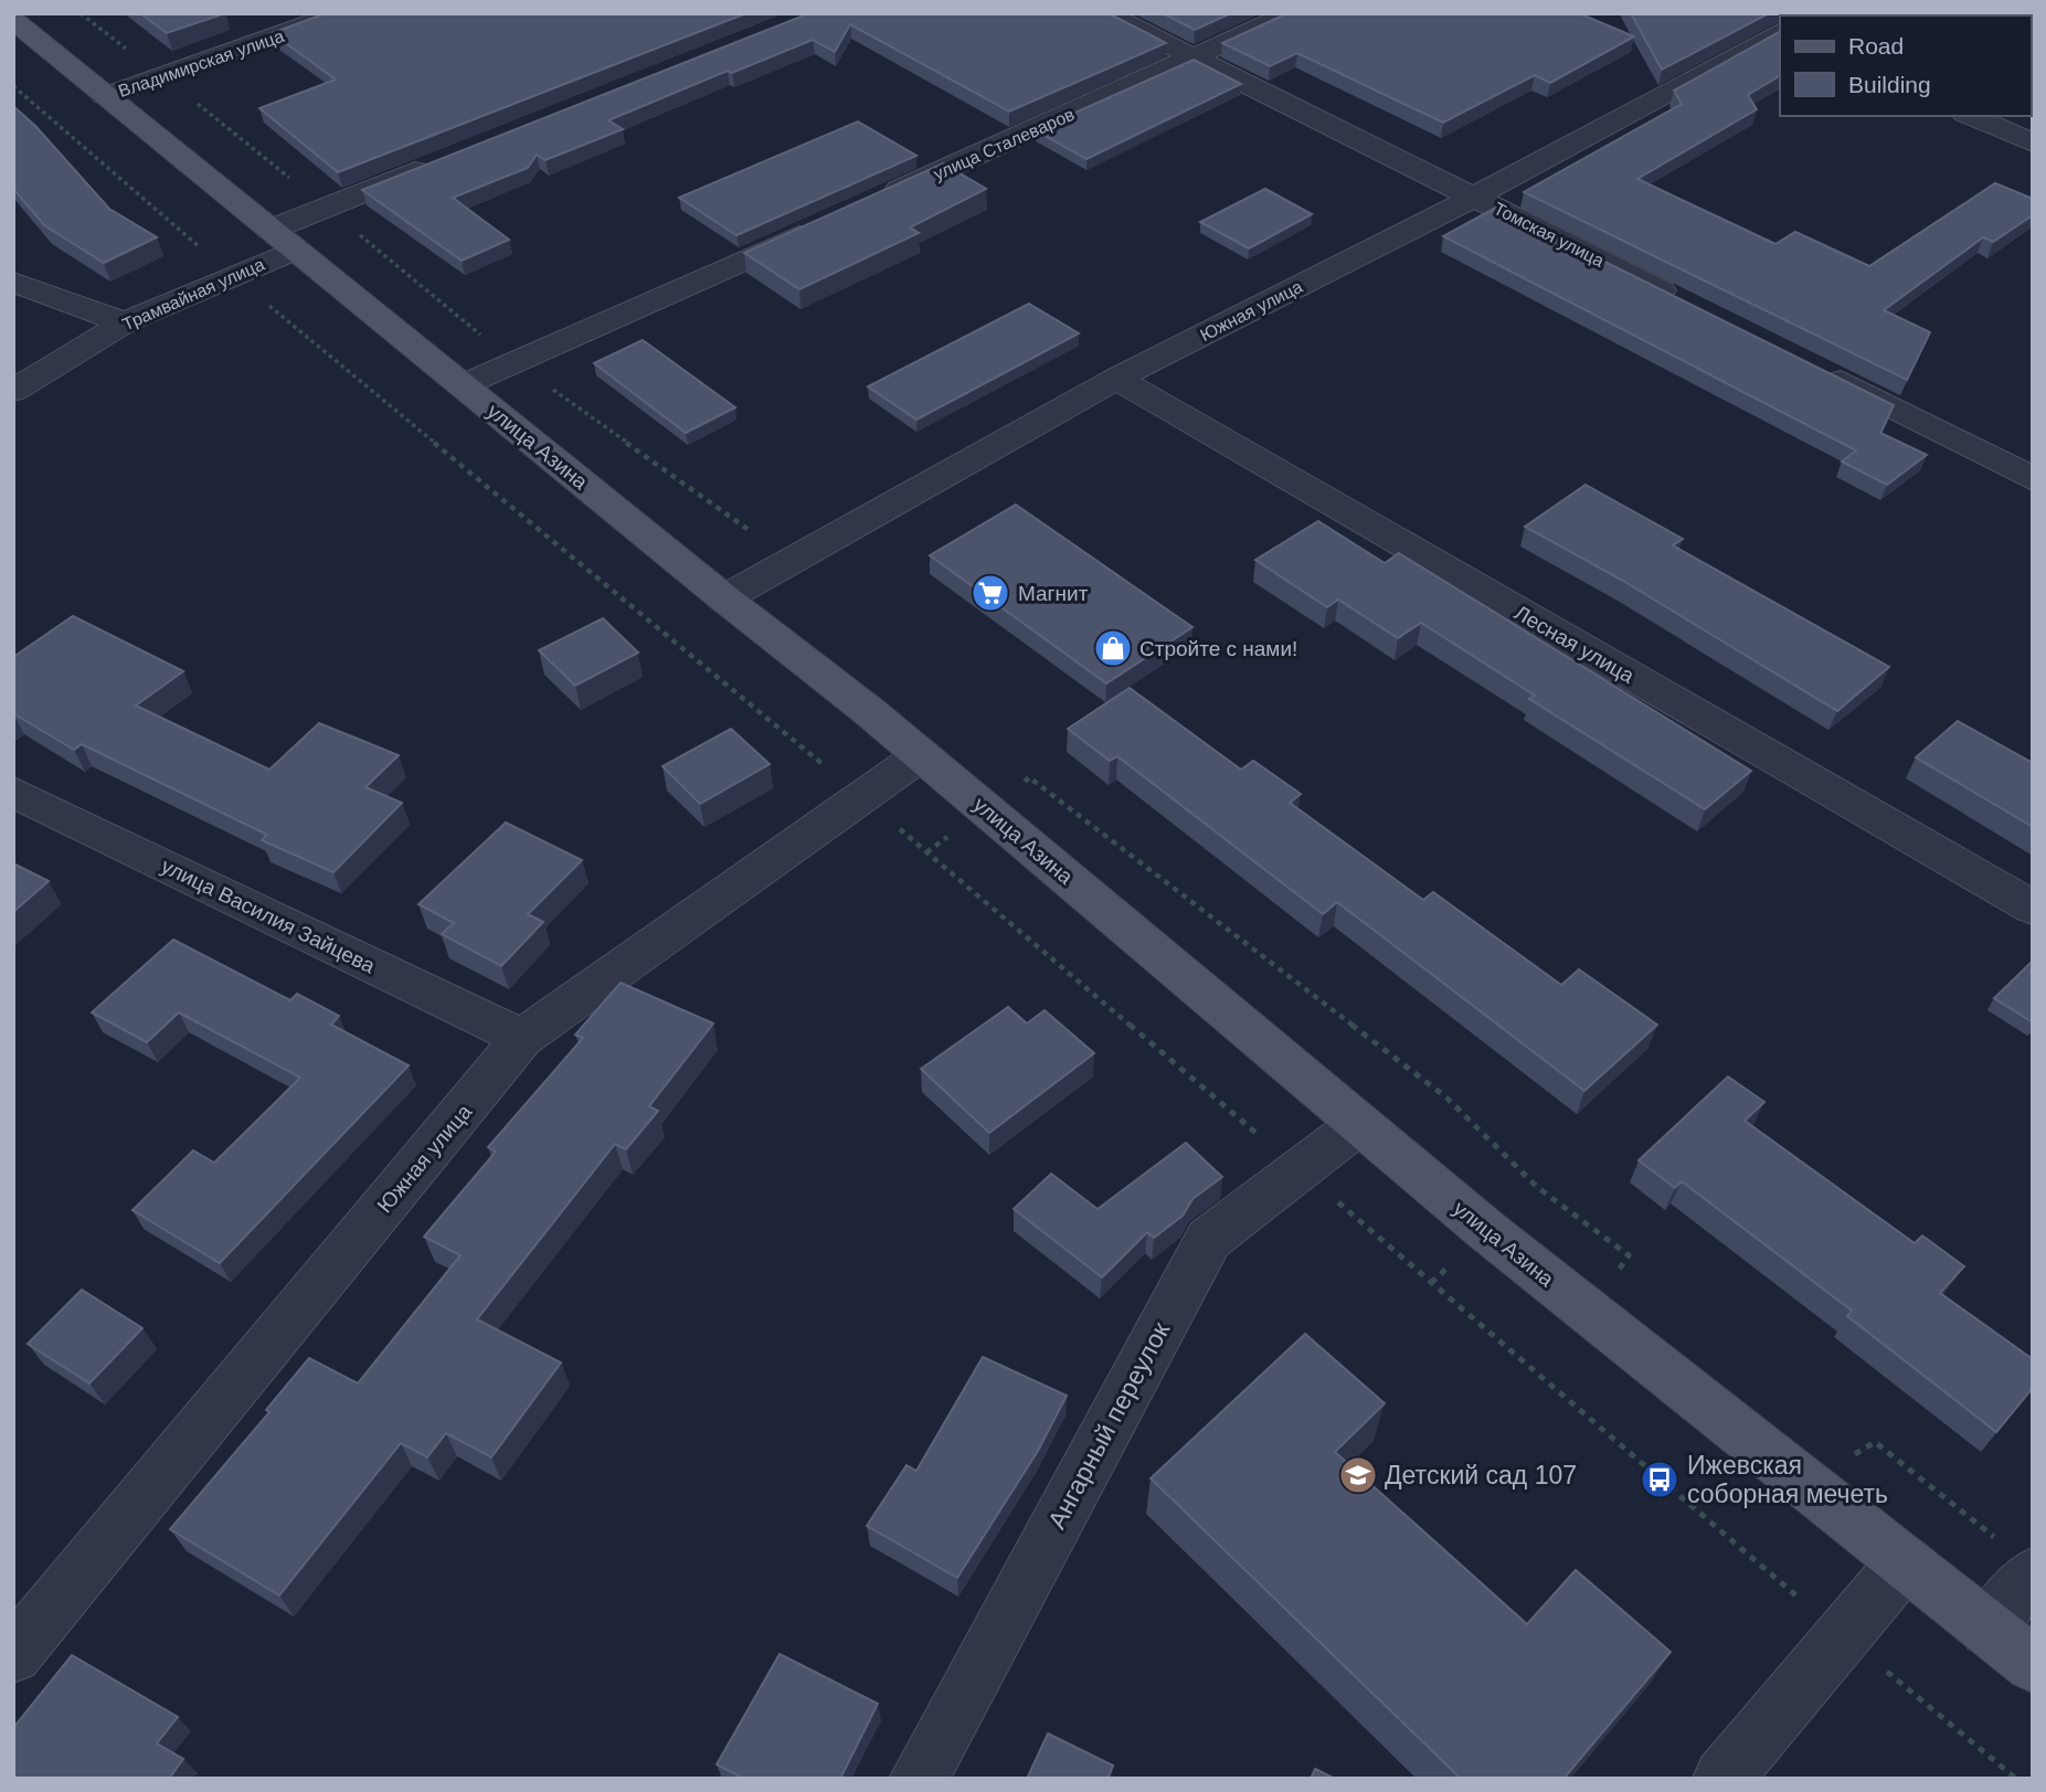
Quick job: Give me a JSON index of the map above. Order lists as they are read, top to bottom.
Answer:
{
  "streets": {
    "main road": ["улица Азина"],
    "street": [
      "Владимирская улица",
      "улица Сталеваров",
      "Томская улица",
      "Трамвайная улица",
      "Южная улица",
      "Лесная улица",
      "улица Василия Зайцева",
      "Ангарный переулок"
    ]
  },
  "crossings": [
    ["Владимирская улица", "улица Азина"],
    ["улица Сталеваров", "Томская улица"],
    ["Томская улица", "Южная улица"],
    ["Трамвайная улица", "улица Азина"],
    ["Южная улица", "улица Азина"],
    ["Южная улица", "Лесная улица"],
    ["Южная улица", "улица Василия Зайцева"],
    ["улица Азина", "Ангарный переулок"]
  ],
  "places": {
    "supermarket": ["Магнит"],
    "shop": ["Стройте с нами!"],
    "school or university": ["Детский сад 107"],
    "bus stop": ["Ижевская соборная мечеть"]
  },
  "legend": ["Road", "Building"]
}
